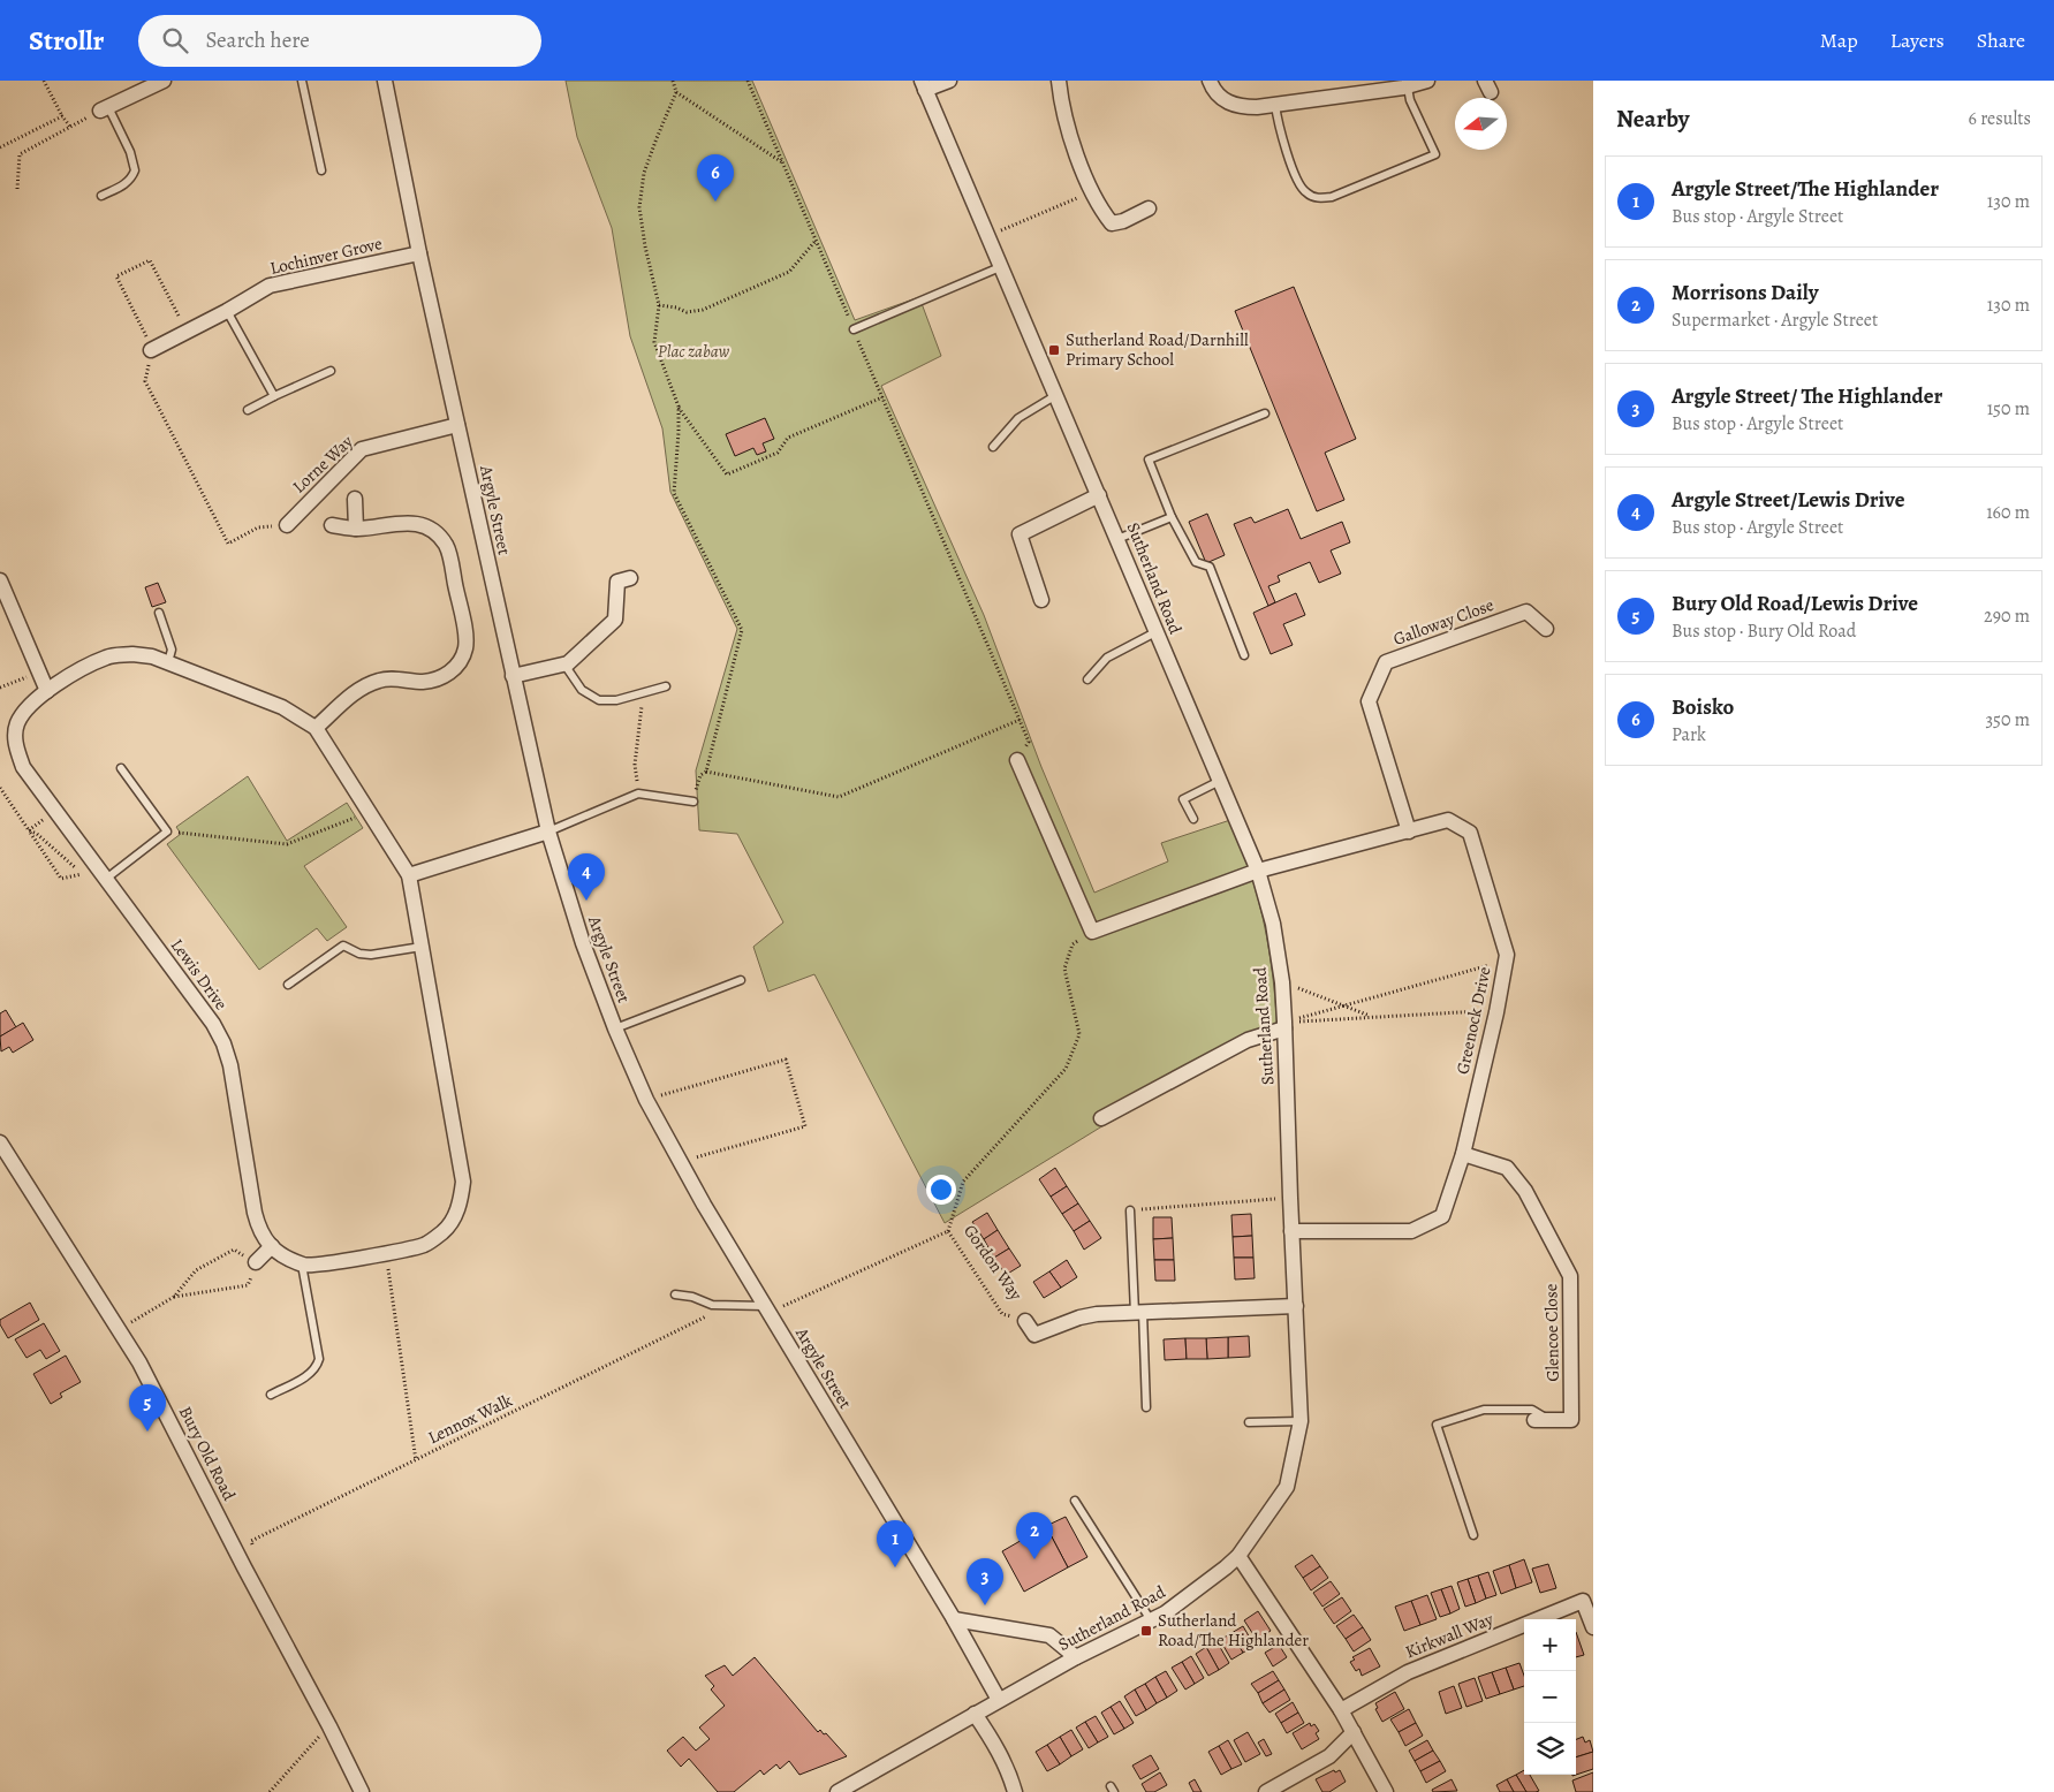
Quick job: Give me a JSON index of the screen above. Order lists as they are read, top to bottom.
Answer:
{
  "streets": {
    "street": [
      "Lochinver Grove",
      "Lorne Way",
      "Argyle Street",
      "Sutherland Road",
      "Galloway Close",
      "Lewis Drive",
      "Greenock Drive",
      "Gordon Way",
      "Glencoe Close",
      "Bury Old Road",
      "Kirkwall Way"
    ],
    "path": ["Lennox Walk"]
  },
  "crossings": [
    ["Lochinver Grove", "Argyle Street"],
    ["Lorne Way", "Argyle Street"],
    ["Argyle Street", "Sutherland Road"],
    ["Argyle Street", "Gordon Way"],
    ["Sutherland Road", "Greenock Drive"],
    ["Sutherland Road", "Gordon Way"],
    ["Galloway Close", "Greenock Drive"],
    ["Greenock Drive", "Glencoe Close"]
  ],
  "parks": ["Plac zabaw"],
  "places": {
    "transit": ["Sutherland Road/Darnhill Primary School", "Sutherland Road/The Highlander"]
  },
  "north": "left",
  "page": {
    "header": "Strollr",
    "search": "Search here",
    "nav": ["Map", "Layers", "Share"],
    "heading": ["Nearby", "6 results"],
    "pins": [
      "6",
      "4",
      "5",
      "2",
      "1",
      "3"
    ],
    "list": [
      {
        "mark": "1",
        "name": "Argyle Street/The Highlander",
        "note": "Bus stop · Argyle Street",
        "value": "130 m"
      },
      {
        "mark": "2",
        "name": "Morrisons Daily",
        "note": "Supermarket · Argyle Street",
        "value": "130 m"
      },
      {
        "mark": "3",
        "name": "Argyle Street/ The Highlander",
        "note": "Bus stop · Argyle Street",
        "value": "150 m"
      },
      {
        "mark": "4",
        "name": "Argyle Street/Lewis Drive",
        "note": "Bus stop · Argyle Street",
        "value": "160 m"
      },
      {
        "mark": "5",
        "name": "Bury Old Road/Lewis Drive",
        "note": "Bus stop · Bury Old Road",
        "value": "290 m"
      },
      {
        "mark": "6",
        "name": "Boisko",
        "note": "Park",
        "value": "350 m"
      }
    ],
    "map_buttons": ["+", "−"]
  }
}
